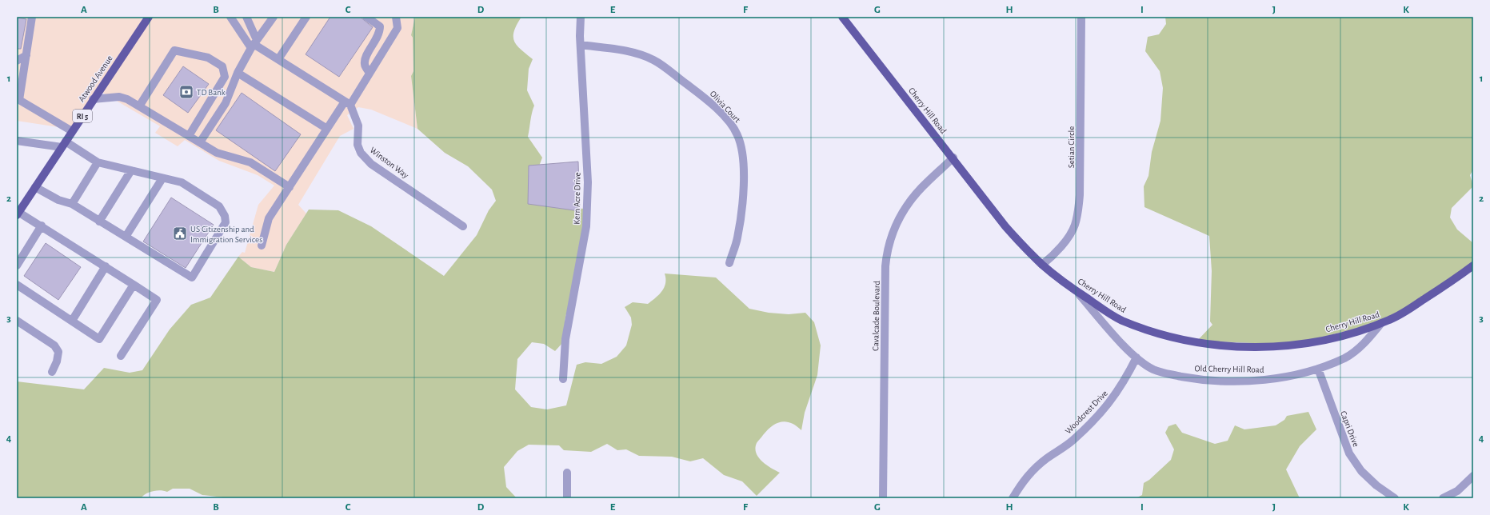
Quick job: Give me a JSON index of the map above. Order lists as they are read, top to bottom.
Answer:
{
  "streets": {
    "main road": ["Atwood Avenue", "Cherry Hill Road", "RI 5"],
    "street": [
      "Olivia Court",
      "Setian Circle",
      "Winston Way",
      "Kern Acre Drive",
      "Cavalcade Boulevard",
      "Old Cherry Hill Road",
      "Woodcrest Drive",
      "Capri Drive"
    ]
  },
  "crossings": [
    ["Olivia Court", "Kern Acre Drive"],
    ["Cherry Hill Road", "Setian Circle"],
    ["Cherry Hill Road", "Cavalcade Boulevard"],
    ["Cherry Hill Road", "Old Cherry Hill Road"],
    ["Old Cherry Hill Road", "Woodcrest Drive"],
    ["Old Cherry Hill Road", "Capri Drive"]
  ],
  "places": {
    "bank": ["TD Bank"],
    "public building": ["US Citizenship and Immigration Services"]
  },
  "grid": {
    "columns": [
      "A",
      "B",
      "C",
      "D",
      "E",
      "F",
      "G",
      "H",
      "I",
      "J",
      "K"
    ],
    "rows": [
      "1",
      "2",
      "3",
      "4"
    ]
  }
}
